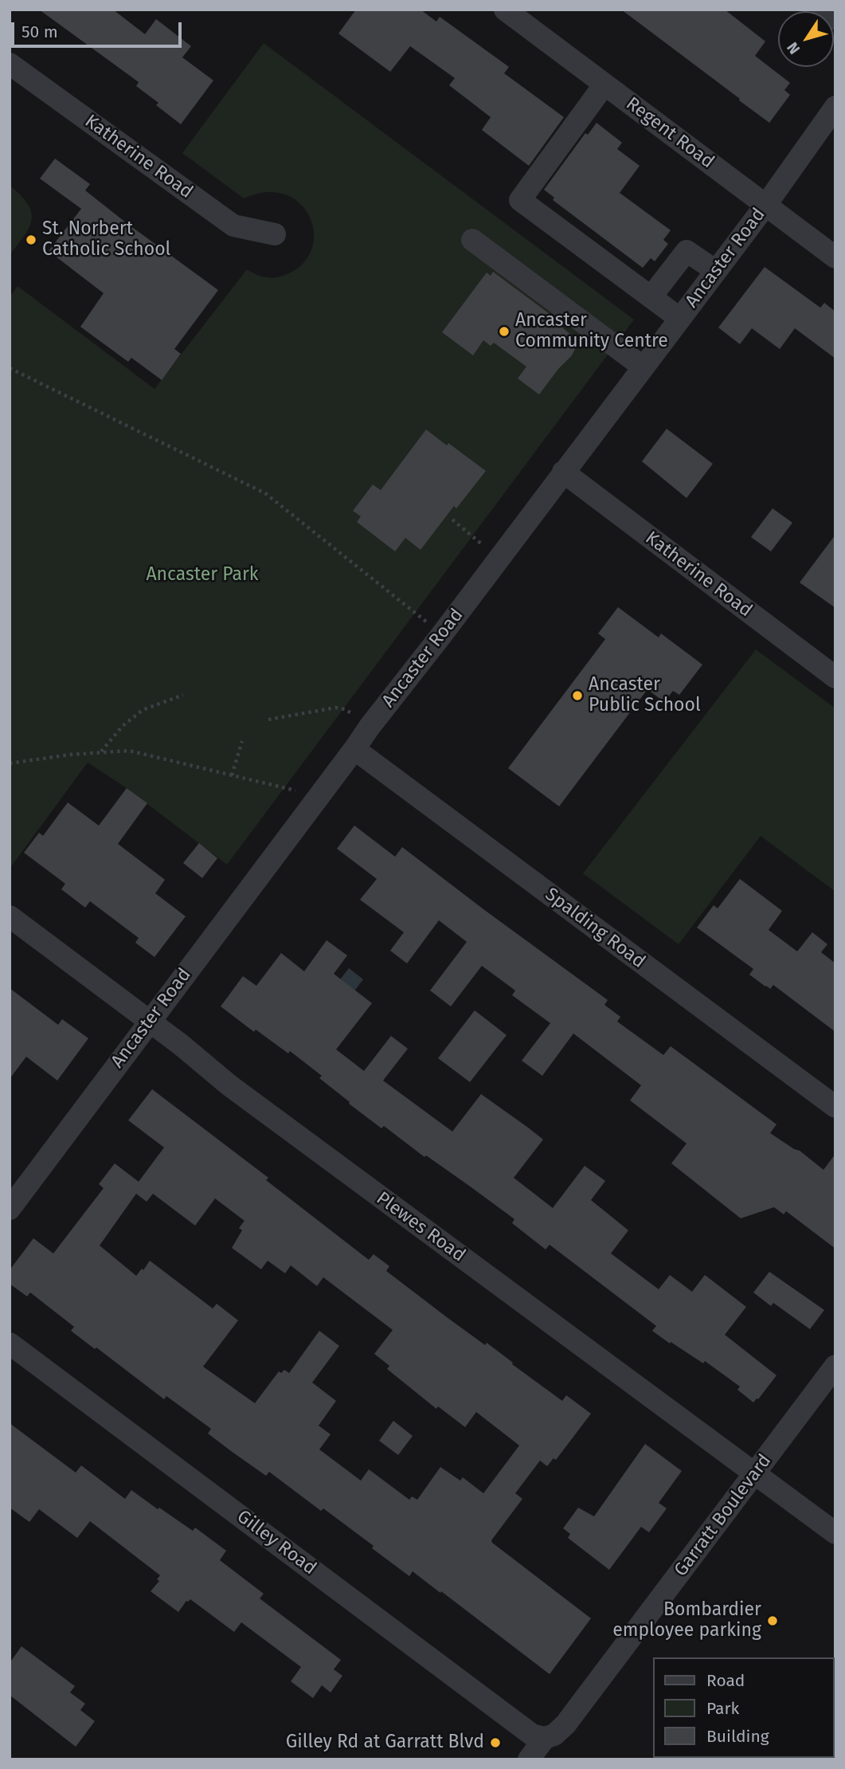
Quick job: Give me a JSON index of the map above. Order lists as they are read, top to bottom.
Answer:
{
  "streets": {
    "street": [
      "Regent Road",
      "Katherine Road",
      "Ancaster Road",
      "Spalding Road",
      "Plewes Road",
      "Garratt Boulevard",
      "Gilley Road"
    ]
  },
  "crossings": [
    ["Regent Road", "Ancaster Road"],
    ["Katherine Road", "Ancaster Road"],
    ["Ancaster Road", "Spalding Road"],
    ["Ancaster Road", "Plewes Road"],
    ["Plewes Road", "Garratt Boulevard"],
    ["Garratt Boulevard", "Gilley Road"]
  ],
  "parks": ["Ancaster Park"],
  "places": [
    "St. Norbert Catholic School",
    "Ancaster Community Centre",
    "Ancaster Public School",
    "Bombardier employee parking",
    "Gilley Rd at Garratt Blvd"
  ],
  "legend": ["Road", "Park", "Building"],
  "scale_bar": "50 m",
  "north": "bottom left"
}
